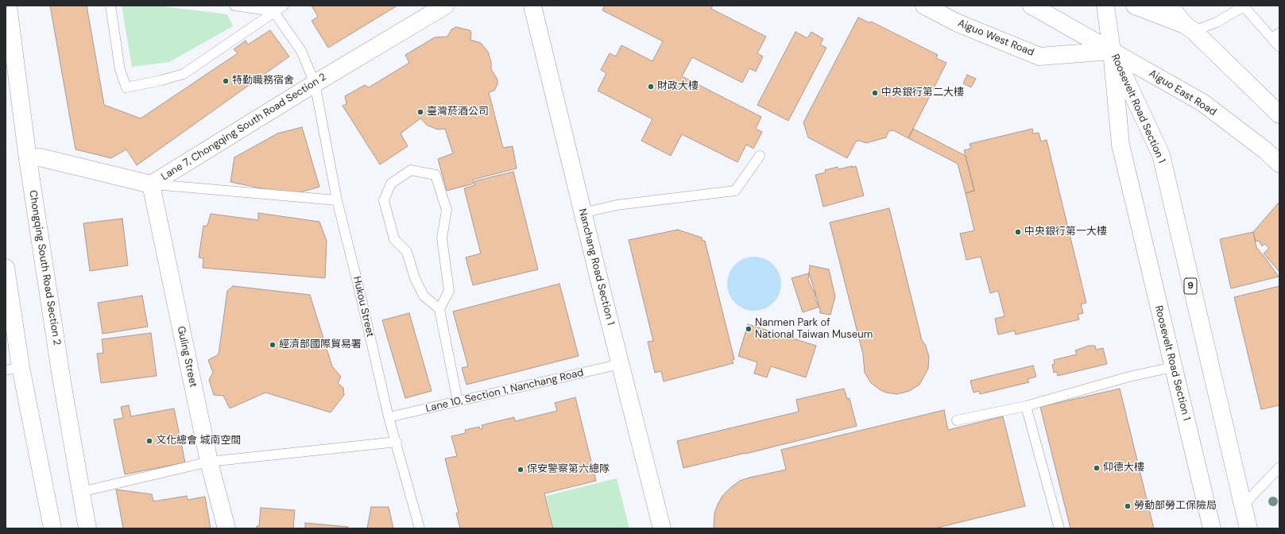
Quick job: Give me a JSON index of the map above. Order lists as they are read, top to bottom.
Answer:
{
  "streets": {
    "street": [
      "Aiguo West Road",
      "Aiguo East Road",
      "Roosevelt Road Section 1",
      "Lane 7, Chongqing South Road Section 2",
      "Nanchang Road Section 1",
      "Chongqing South Road Section 2",
      "9",
      "Guling Street"
    ],
    "lane": ["Hukou Street", "Lane 10, Section 1, Nanchang Road"]
  },
  "crossings": [
    ["Aiguo West Road", "Aiguo East Road"],
    ["Aiguo West Road", "Roosevelt Road Section 1"],
    ["Aiguo West Road", "9"],
    ["Aiguo East Road", "Roosevelt Road Section 1"],
    ["Aiguo East Road", "9"],
    ["Roosevelt Road Section 1", "9"],
    ["Lane 7, Chongqing South Road Section 2", "Chongqing South Road Section 2"],
    ["Lane 7, Chongqing South Road Section 2", "Hukou Street"],
    ["Lane 7, Chongqing South Road Section 2", "Guling Street"],
    ["Nanchang Road Section 1", "Lane 10, Section 1, Nanchang Road"],
    ["Hukou Street", "Lane 10, Section 1, Nanchang Road"]
  ],
  "places": [
    "特勤職務宿舍",
    "財政大樓",
    "中央銀行第二大樓",
    "臺灣菸酒公司",
    "中央銀行第一大樓",
    "Nanmen Park of National Taiwan Museum",
    "經濟部國際貿易署",
    "文化總會 城南空間",
    "仰德大樓",
    "保安警察第六總隊",
    "勞動部勞工保險局"
  ]
}
